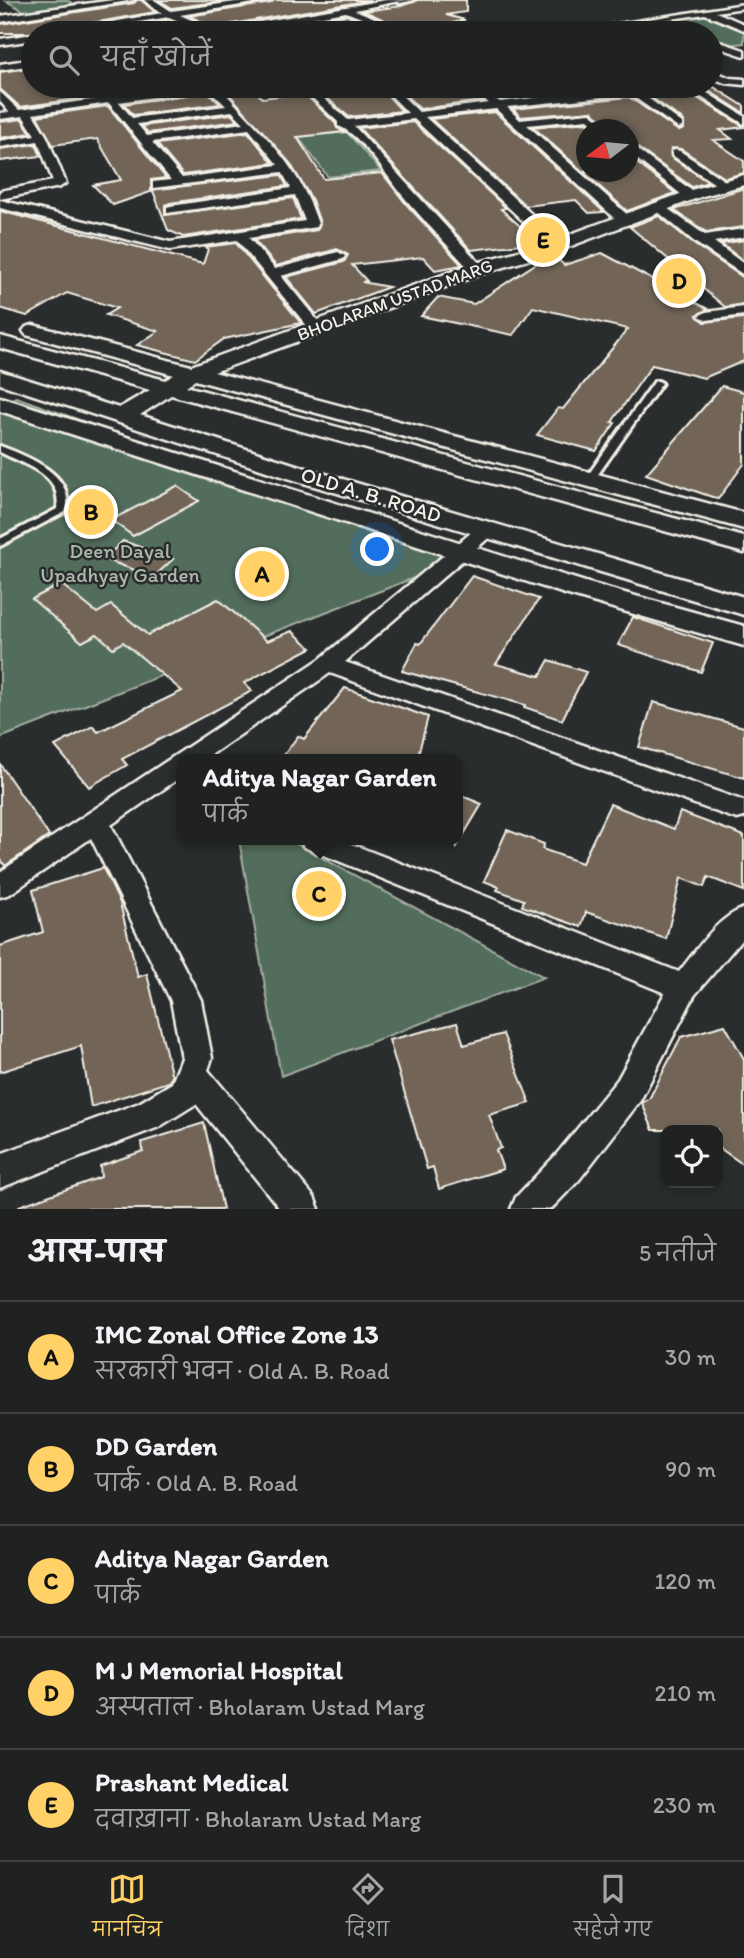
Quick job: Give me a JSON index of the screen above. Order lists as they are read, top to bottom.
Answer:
{
  "streets": {
    "street": ["BHOLARAM USTAD MARG", "OLD A. B. ROAD"]
  },
  "crossings": [
    ["BHOLARAM USTAD MARG", "OLD A. B. ROAD"]
  ],
  "parks": ["Deen Dayal Upadhyay Garden"],
  "north": "left",
  "page": {
    "search": "यहाँ खोजें",
    "pins": [
      "E",
      "D",
      "B",
      "A",
      "C"
    ],
    "popup": ["Aditya Nagar Garden", "पार्क"],
    "heading": ["आस-पास", "5 नतीजे"],
    "list": [
      {
        "mark": "A",
        "name": "IMC Zonal Office Zone 13",
        "note": "सरकारी भवन · Old A. B. Road",
        "value": "30 m"
      },
      {
        "mark": "B",
        "name": "DD Garden",
        "note": "पार्क · Old A. B. Road",
        "value": "90 m"
      },
      {
        "mark": "C",
        "name": "Aditya Nagar Garden",
        "note": "पार्क",
        "value": "120 m"
      },
      {
        "mark": "D",
        "name": "M J Memorial Hospital",
        "note": "अस्पताल · Bholaram Ustad Marg",
        "value": "210 m"
      },
      {
        "mark": "E",
        "name": "Prashant Medical",
        "note": "दवाख़ाना · Bholaram Ustad Marg",
        "value": "230 m"
      }
    ],
    "nav": ["मानचित्र", "दिशा", "सहेजे गए"]
  }
}
